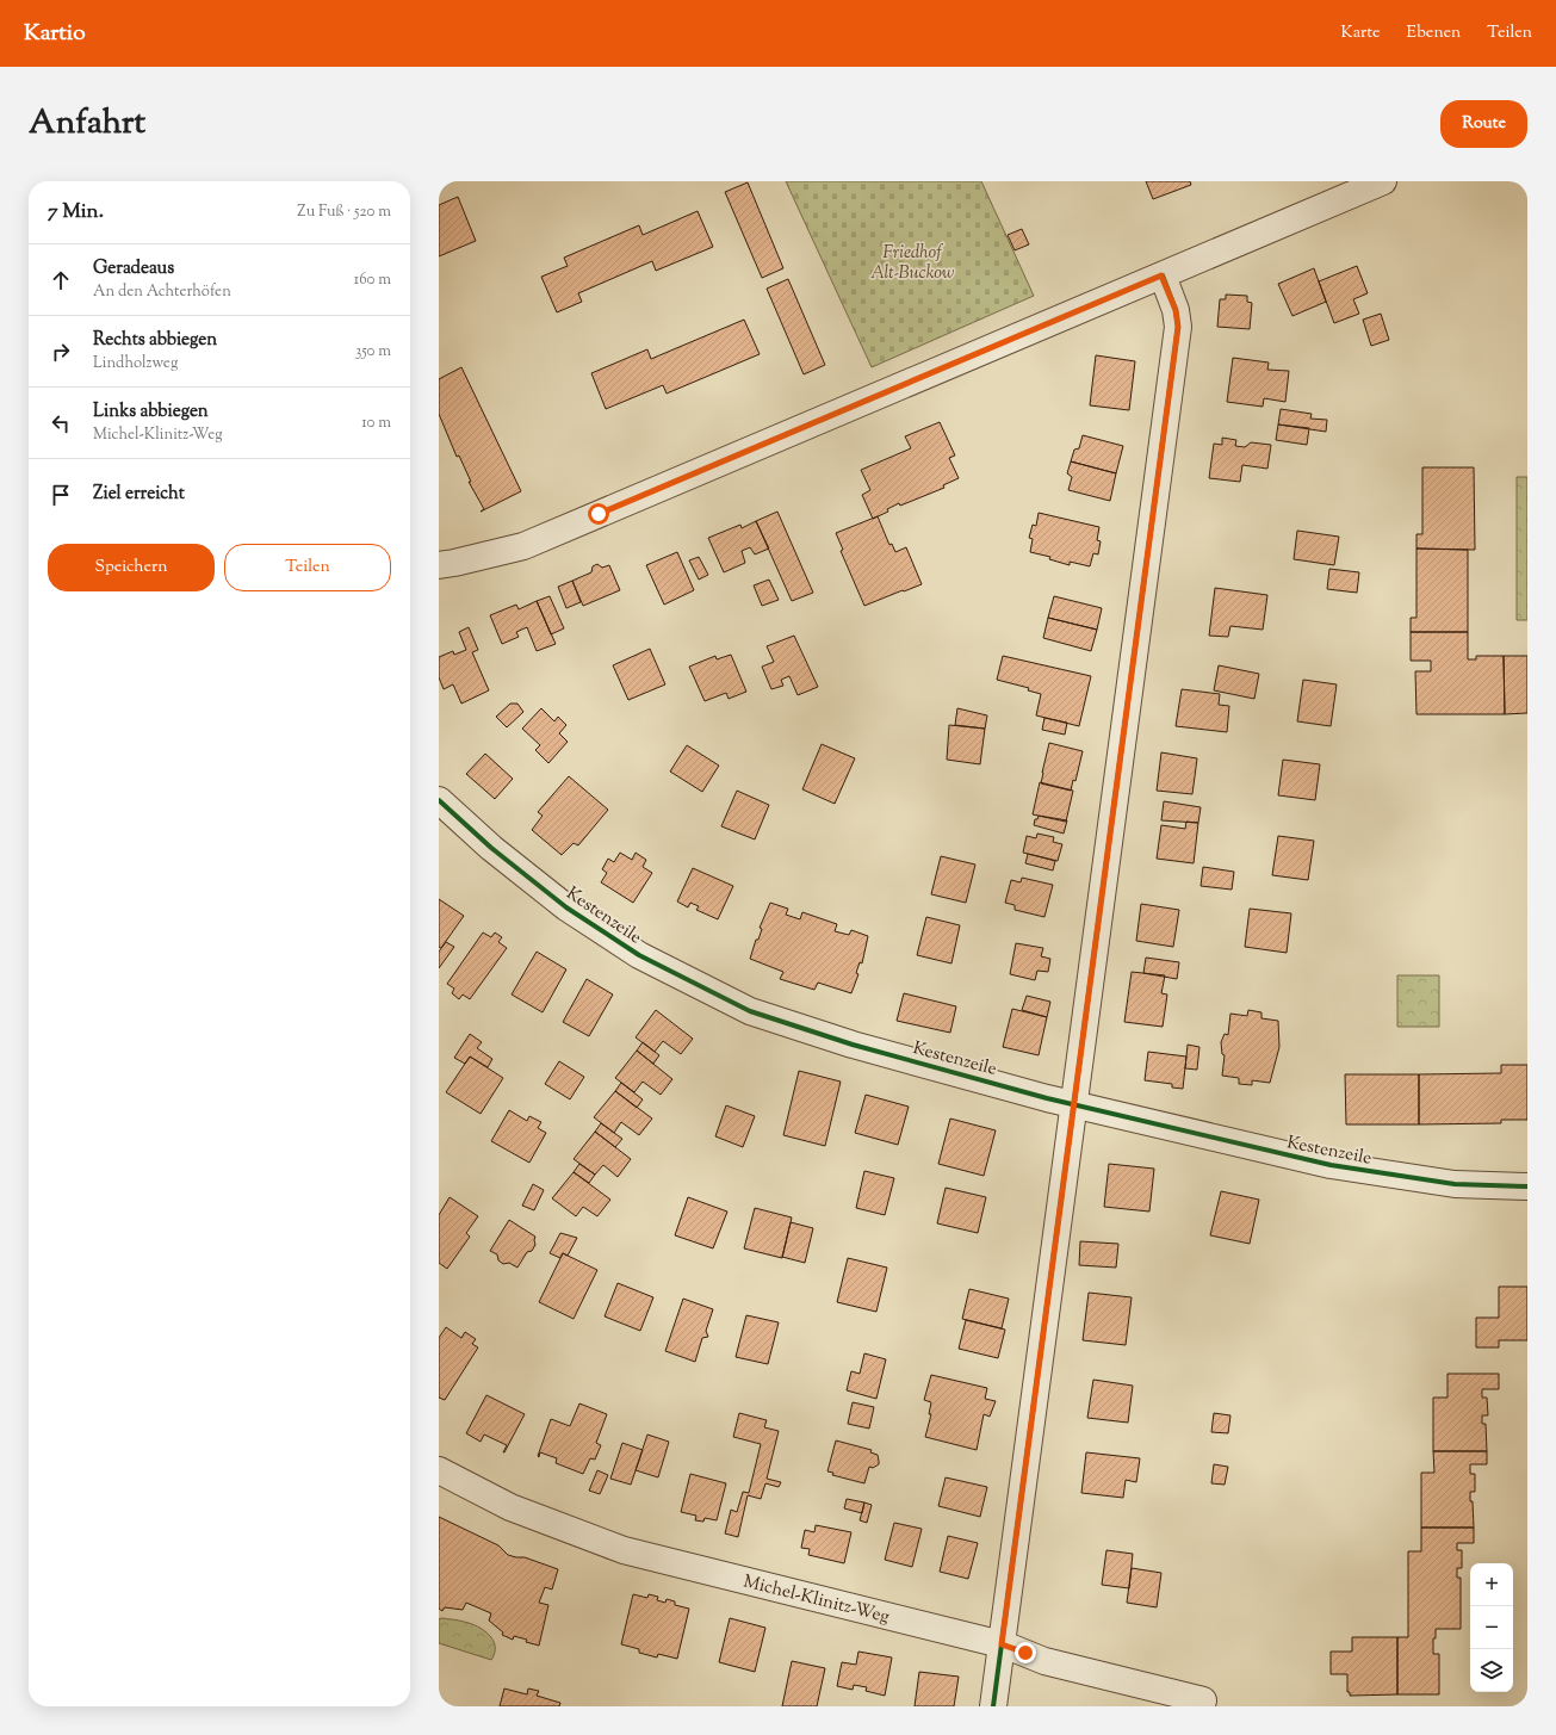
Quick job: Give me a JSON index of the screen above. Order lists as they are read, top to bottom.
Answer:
{
  "streets": {
    "street": ["Kestenzeile", "Michel-Klinitz-Weg"]
  },
  "parks": ["Friedhof Alt-Buckow"],
  "page": {
    "header": "Kartio",
    "nav": ["Karte", "Ebenen", "Teilen"],
    "title": "Anfahrt",
    "buttons": [
      "Route",
      ["Speichern", "Teilen"]
    ],
    "heading": ["7 Min.", "Zu Fuß · 520 m"],
    "list": [
      ["Geradeaus", "An den Achterhöfen", "160 m"],
      ["Rechts abbiegen", "Lindholzweg", "350 m"],
      ["Links abbiegen", "Michel-Klinitz-Weg", "10 m"],
      "Ziel erreicht"
    ],
    "map_buttons": ["+", "−"]
  }
}
